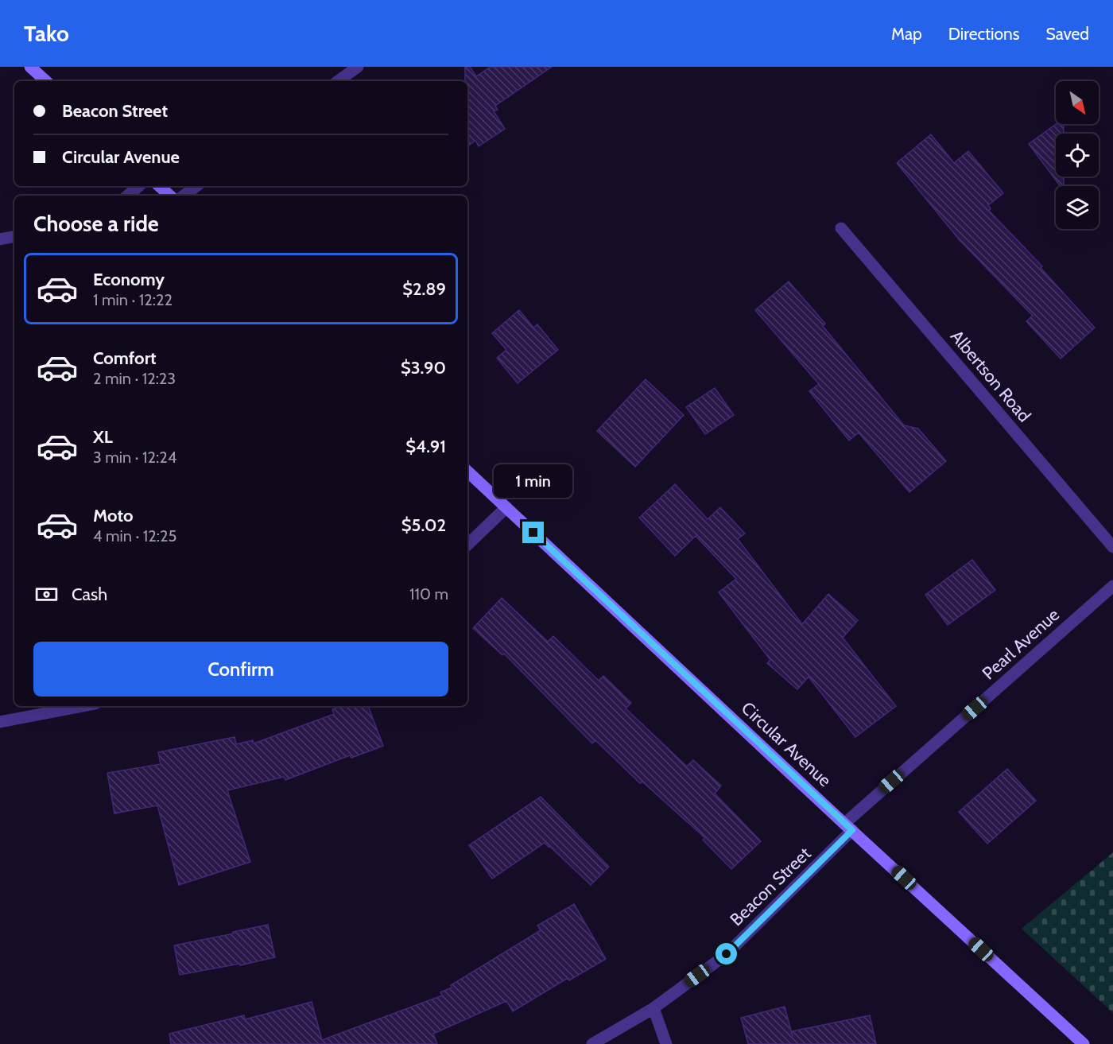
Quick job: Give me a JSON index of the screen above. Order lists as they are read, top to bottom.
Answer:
{
  "streets": {
    "main road": ["Circular Avenue"],
    "street": ["Albertson Road", "Pearl Avenue", "Beacon Street"]
  },
  "crossings": [
    ["Pearl Avenue", "Circular Avenue"],
    ["Pearl Avenue", "Beacon Street"],
    ["Circular Avenue", "Beacon Street"]
  ],
  "north": "bottom right",
  "page": {
    "header": "Tako",
    "nav": ["Map", "Directions", "Saved"],
    "banner": ["Beacon Street", "Circular Avenue"],
    "heading": "Choose a ride",
    "list": [
      {
        "name": "Economy",
        "note": "1 min · 12:22",
        "value": "$2.89"
      },
      {
        "name": "Comfort",
        "note": "2 min · 12:23",
        "value": "$3.90"
      },
      {
        "name": "XL",
        "note": "3 min · 12:24",
        "value": "$4.91"
      },
      {
        "name": "Moto",
        "note": "4 min · 12:25",
        "value": "$5.02"
      }
    ],
    "bubble": "1 min",
    "pay": ["Cash", "110 m"],
    "buttons": "Confirm"
  }
}
